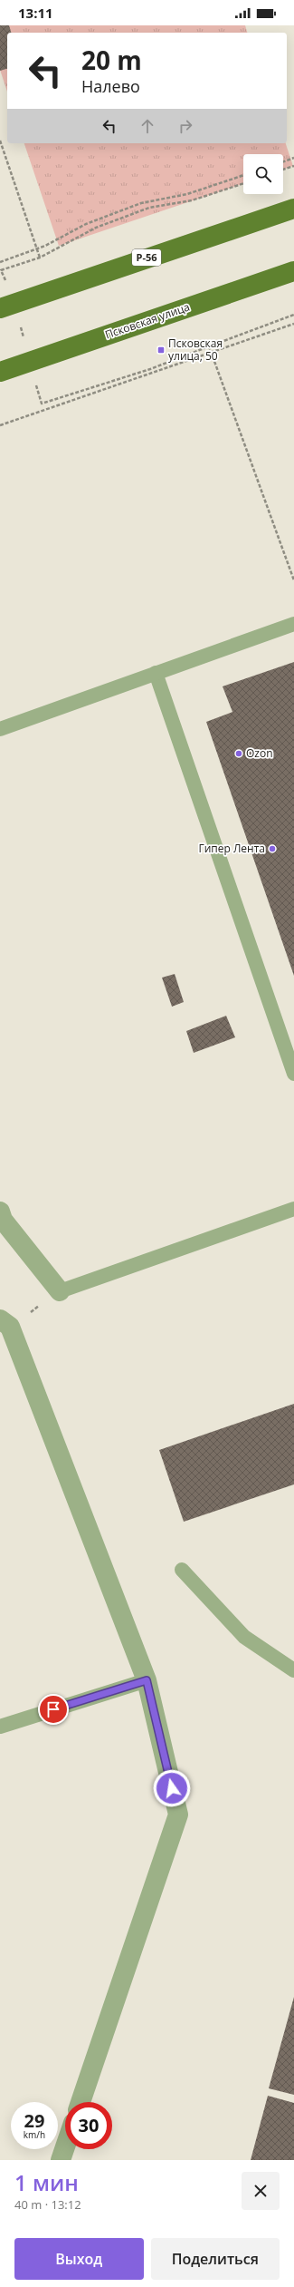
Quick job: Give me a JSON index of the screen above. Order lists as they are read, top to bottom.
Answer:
{
  "streets": {
    "main road": ["Р-56", "Псковская улица"]
  },
  "places": {
    "transit": ["Псковская улица, 50"],
    "other": ["Ozon", "Гипер Лента"]
  },
  "page": {
    "status": "13:11",
    "turn": ["20 m", "Налево"],
    "speed": "29 km/h",
    "limit": "30",
    "heading": ["1 мин", "40 m · 13:12"],
    "buttons": ["Выход", "Поделиться"]
  }
}
